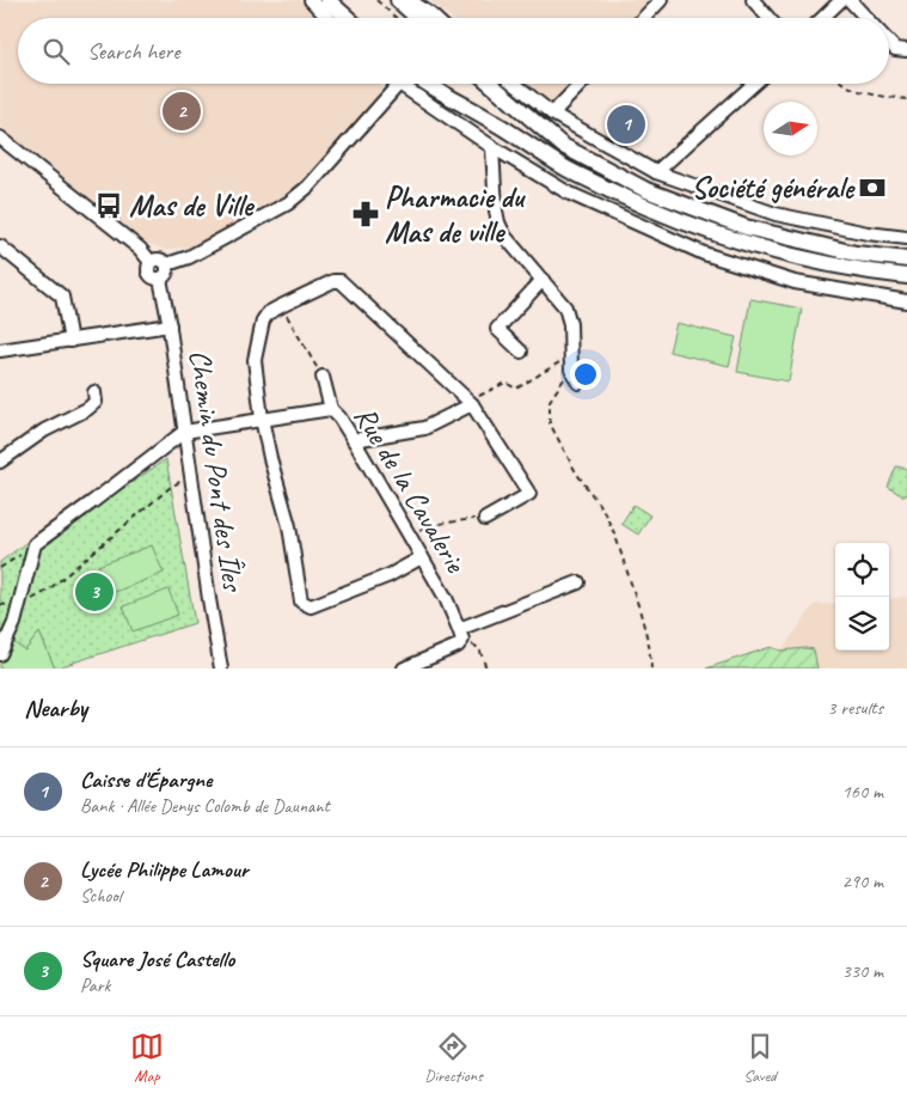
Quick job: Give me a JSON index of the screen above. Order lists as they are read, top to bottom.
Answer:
{
  "streets": {
    "street": ["Chemin du Pont des Îles", "Rue de la Cavalerie"]
  },
  "crossings": [
    ["Chemin du Pont des Îles", "Rue de la Cavalerie"]
  ],
  "places": {
    "bank": ["Société générale"],
    "bus stop": ["Mas de Ville"],
    "pharmacy": ["Pharmacie du Mas de ville"]
  },
  "north": "right",
  "page": {
    "search": "Search here",
    "pins": ["2", "1", "3"],
    "heading": ["Nearby", "3 results"],
    "list": [
      {
        "mark": "1",
        "name": "Caisse d'Épargne",
        "note": "Bank · Allée Denys Colomb de Daunant",
        "value": "160 m"
      },
      {
        "mark": "2",
        "name": "Lycée Philippe Lamour",
        "note": "School",
        "value": "290 m"
      },
      {
        "mark": "3",
        "name": "Square José Castello",
        "note": "Park",
        "value": "330 m"
      }
    ],
    "nav": ["Map", "Directions", "Saved"]
  }
}
